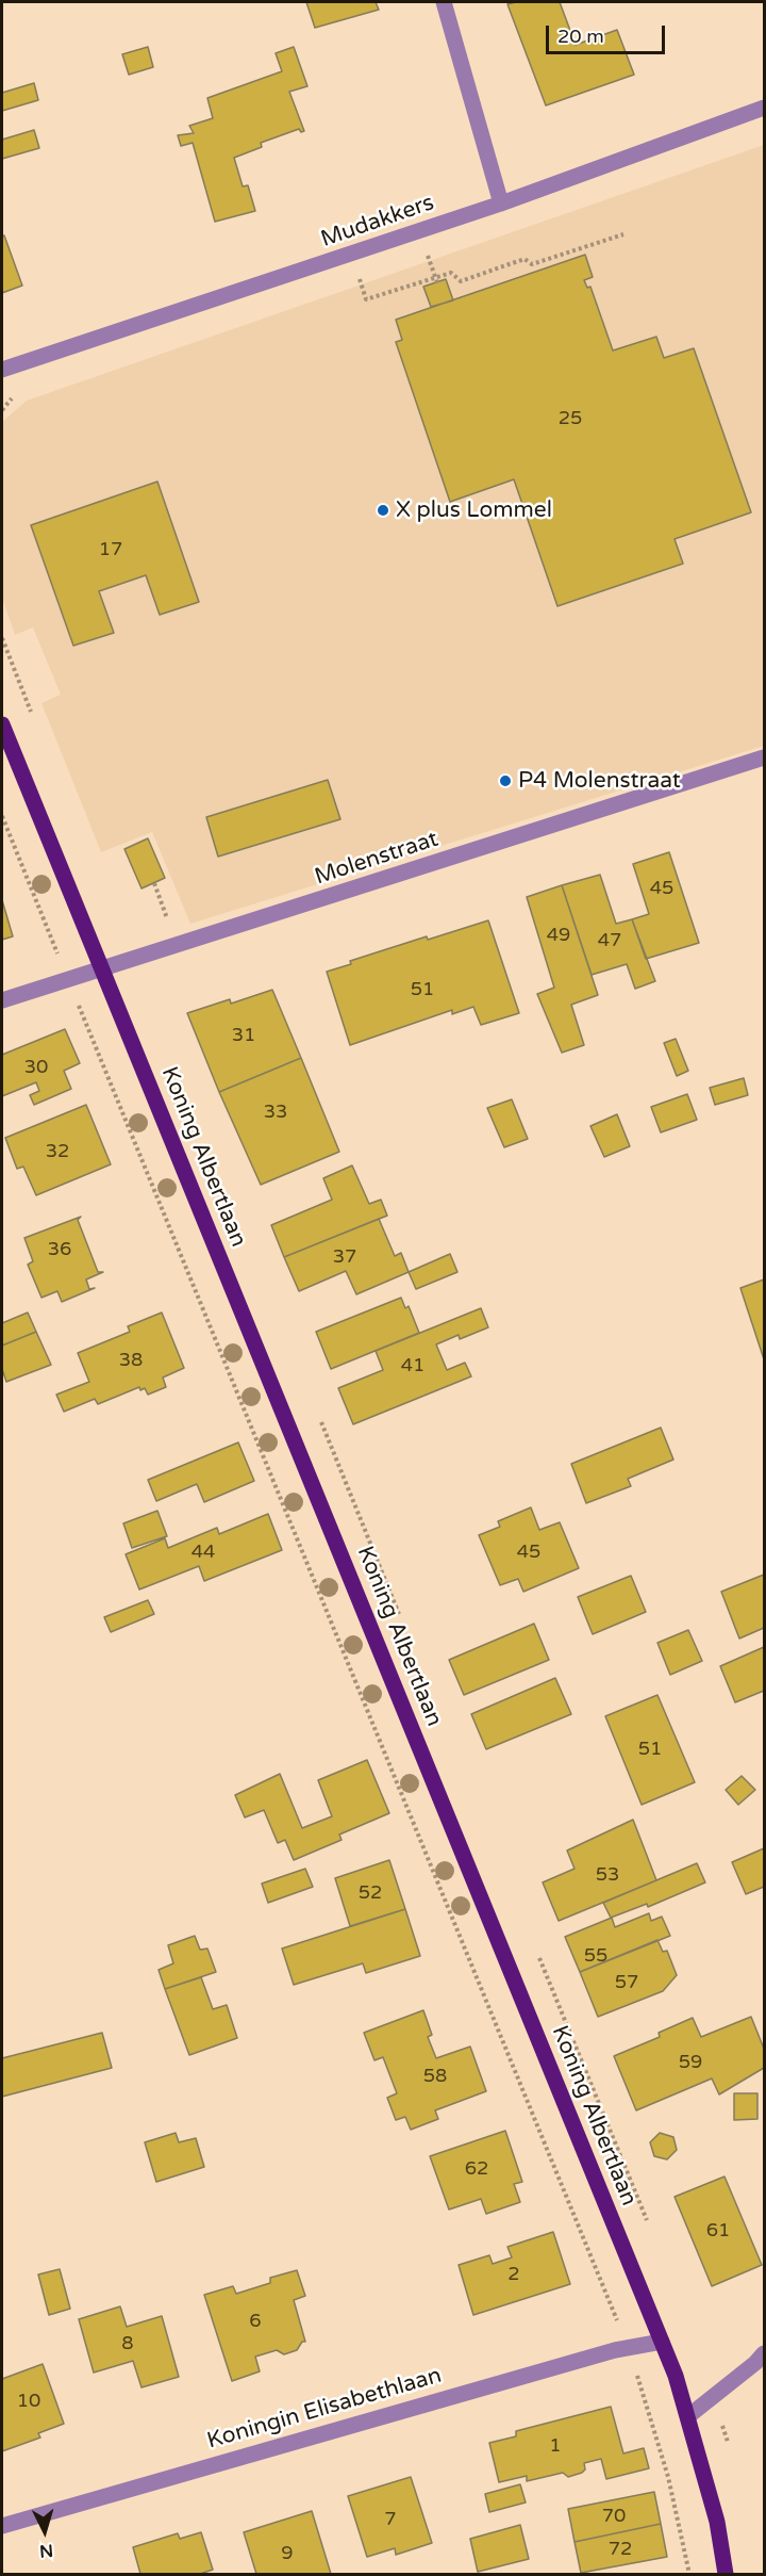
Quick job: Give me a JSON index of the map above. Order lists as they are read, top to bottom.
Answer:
{
  "streets": {
    "main road": ["Koning Albertlaan"],
    "street": ["Mudakkers", "Molenstraat", "Koningin Elisabethlaan"]
  },
  "crossings": [
    ["Molenstraat", "Koning Albertlaan"],
    ["Koning Albertlaan", "Koningin Elisabethlaan"]
  ],
  "places": ["X plus Lommel", "P4 Molenstraat"],
  "house_numbers": [
    "25",
    "17",
    "45",
    "49",
    "47",
    "51",
    "31",
    "30",
    "33",
    "32",
    "36",
    "37",
    "38",
    "41",
    "44",
    "45",
    "51",
    "53",
    "52",
    "55",
    "57",
    "59",
    "58",
    "62",
    "61",
    "2",
    "6",
    "8",
    "10",
    "1",
    "70",
    "7",
    "72",
    "9"
  ],
  "scale_bar": "20 m",
  "north": "bottom"
}
